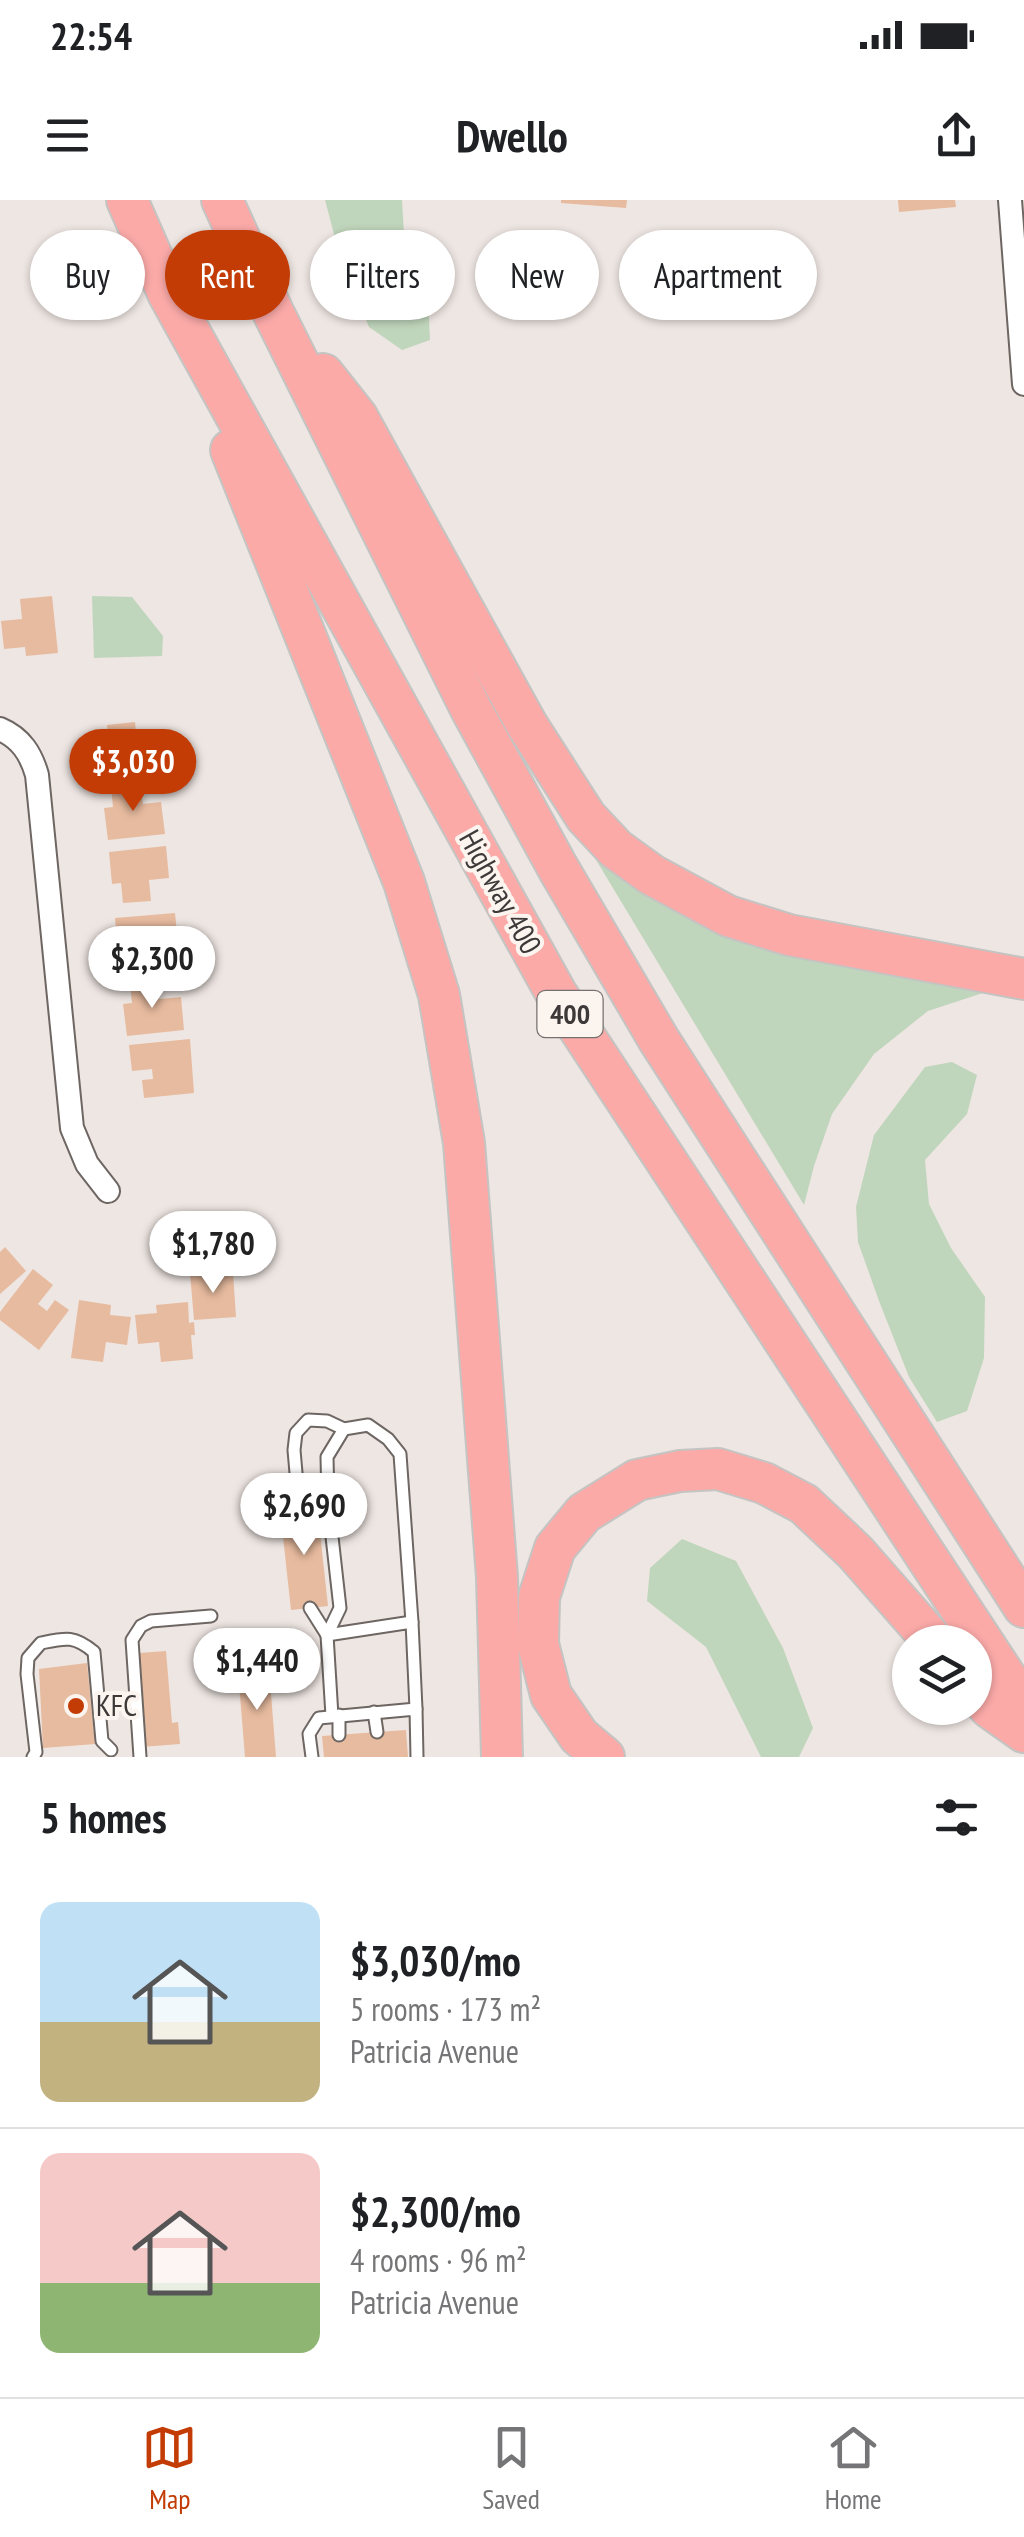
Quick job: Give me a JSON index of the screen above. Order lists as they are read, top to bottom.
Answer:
{
  "streets": {
    "highway": ["Highway 400", "400"]
  },
  "places": ["KFC"],
  "page": {
    "status": "22:54",
    "header": "Dwello",
    "chip": [
      "Buy",
      "Rent",
      "Filters",
      "New",
      "Apartment"
    ],
    "price": [
      "$3,030",
      "$2,300",
      "$1,780",
      "$2,690",
      "$1,440"
    ],
    "heading": "5 homes",
    "list": [
      {
        "name": "$3,030/mo",
        "note": "5 rooms · 173 m² · Patricia Avenue"
      },
      {
        "name": "$2,300/mo",
        "note": "4 rooms · 96 m² · Patricia Avenue"
      }
    ],
    "tabs": ["Map", "Saved", "Home"]
  }
}
